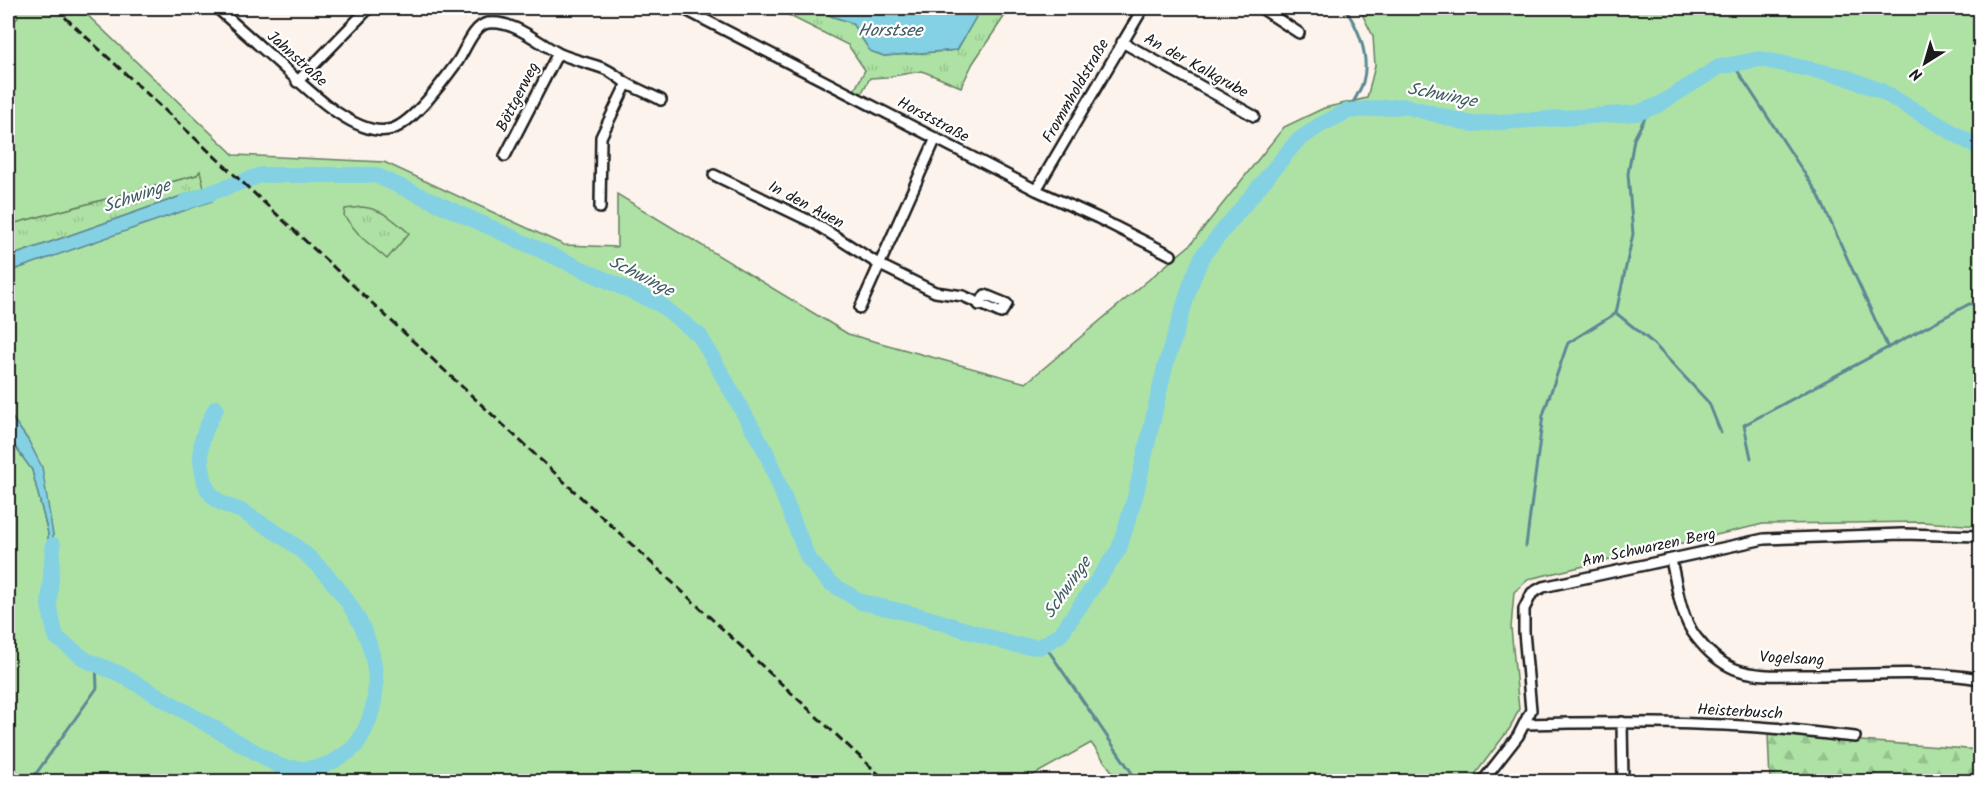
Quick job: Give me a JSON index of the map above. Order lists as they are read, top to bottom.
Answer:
{
  "streets": {
    "street": [
      "Jahnstraße",
      "An der Kalkgrube",
      "Frommholdstraße",
      "Böttgerweg",
      "Horststraße",
      "In den Auen",
      "Am Schwarzen Berg",
      "Vogelsang",
      "Heisterbusch"
    ]
  },
  "crossings": [
    ["Jahnstraße", "Böttgerweg"],
    ["An der Kalkgrube", "Frommholdstraße"],
    ["Frommholdstraße", "Horststraße"],
    ["Am Schwarzen Berg", "Vogelsang"],
    ["Am Schwarzen Berg", "Heisterbusch"]
  ],
  "water": ["Horstsee", "Schwinge"],
  "north": "bottom left"
}
